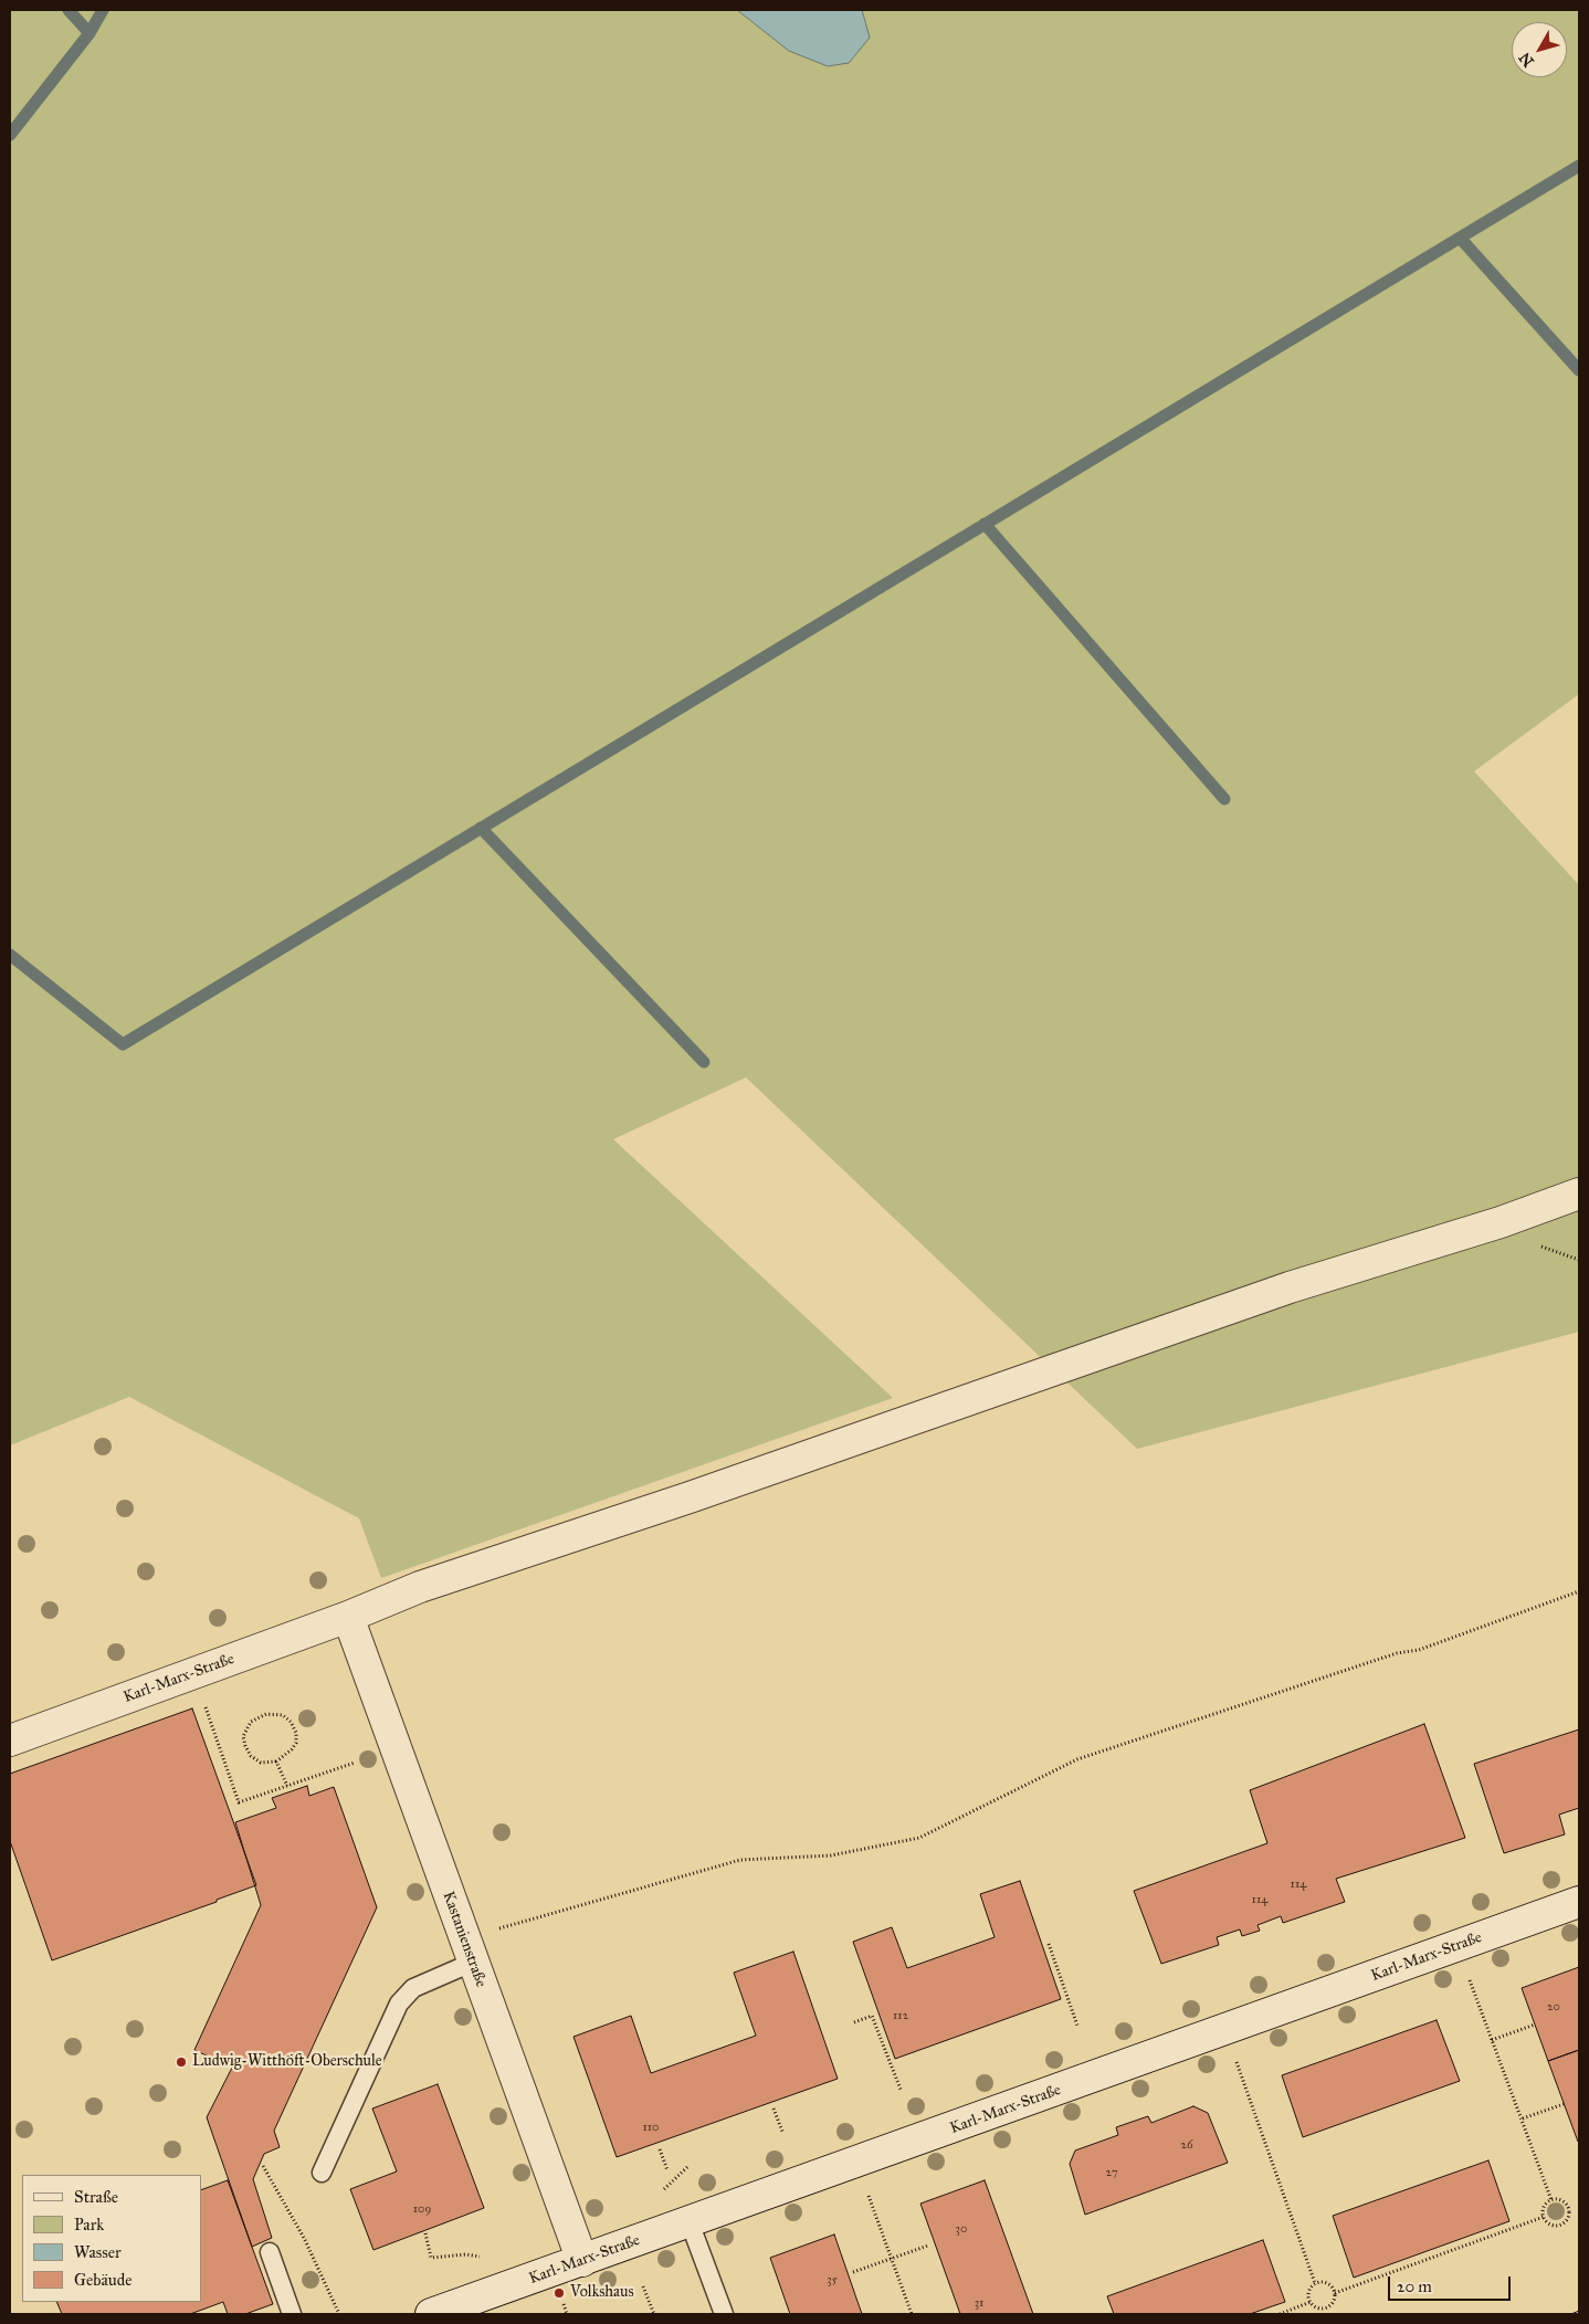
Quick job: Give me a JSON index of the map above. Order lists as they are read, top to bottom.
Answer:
{
  "streets": {
    "street": ["Karl-Marx-Straße", "Kastanienstraße"]
  },
  "crossings": [
    ["Karl-Marx-Straße", "Kastanienstraße"]
  ],
  "places": ["Ludwig-Witthöft-Oberschule", "Volkshaus"],
  "house_numbers": [
    "114",
    "114",
    "20",
    "112",
    "110",
    "26",
    "27",
    "109",
    "30",
    "35",
    "31"
  ],
  "legend": [
    "Straße",
    "Park",
    "Wasser",
    "Gebäude"
  ],
  "scale_bar": "20 m",
  "north": "bottom left"
}
